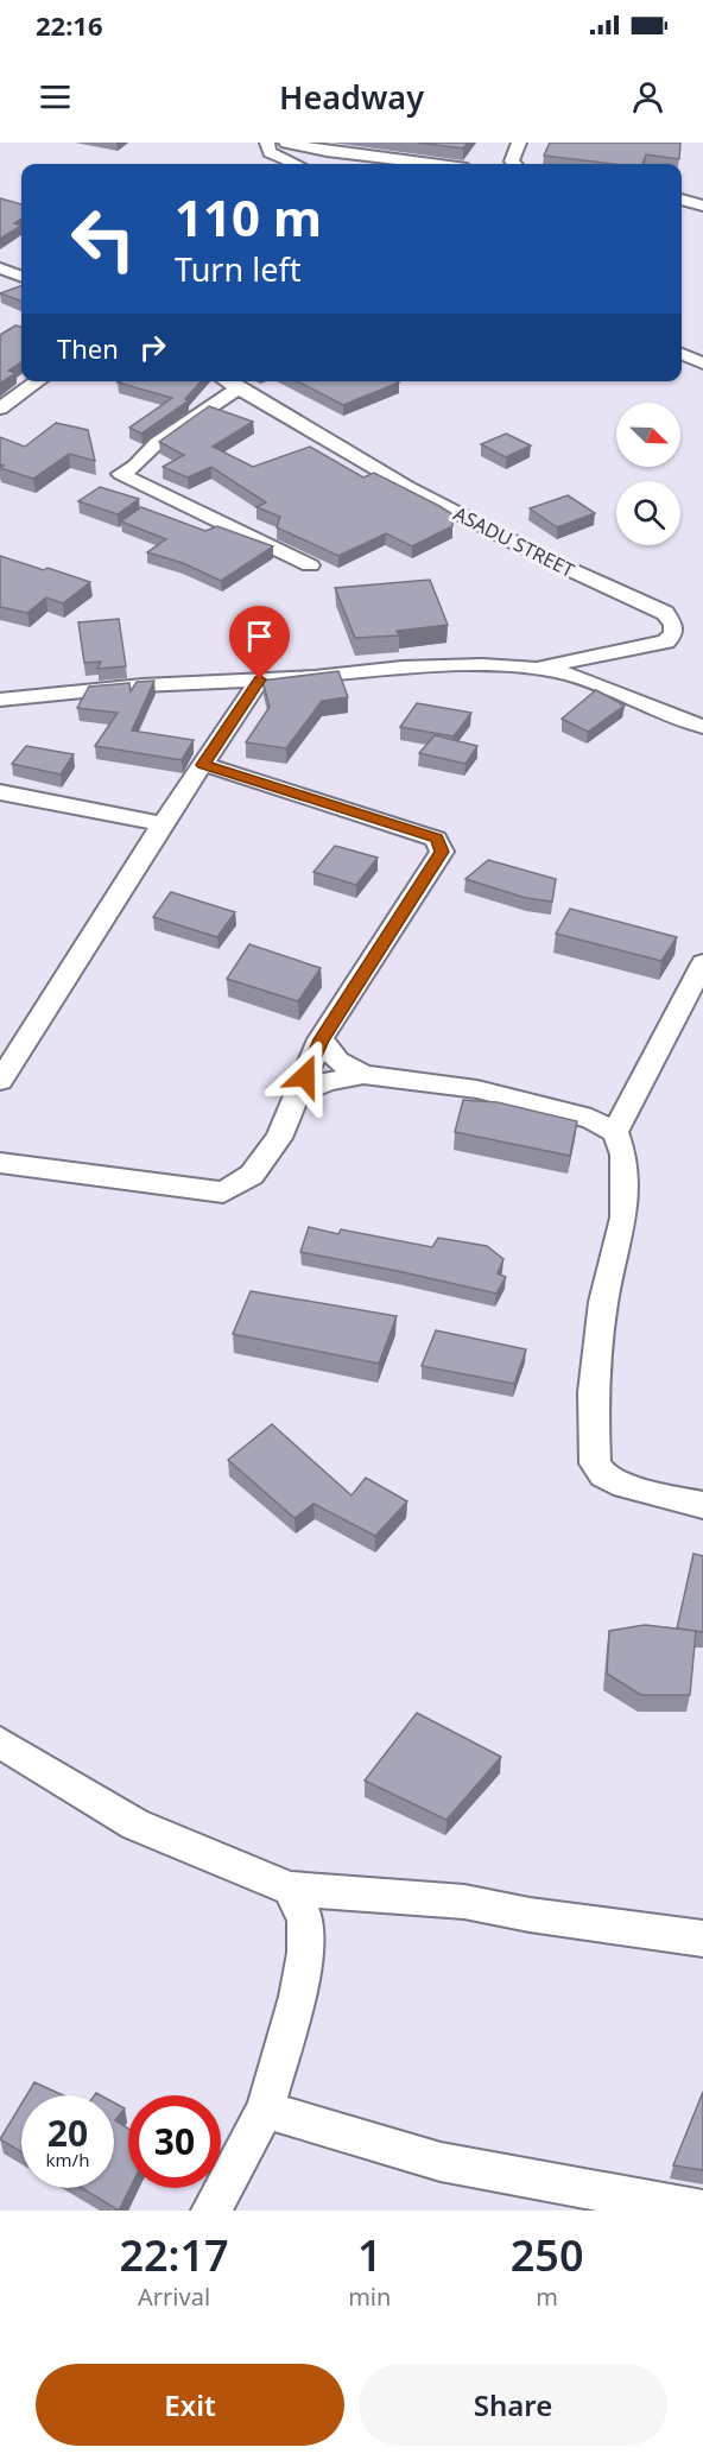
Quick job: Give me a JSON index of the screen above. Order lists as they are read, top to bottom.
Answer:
{
  "streets": {
    "street": ["ASADU STREET"]
  },
  "north": "bottom right",
  "page": {
    "status": "22:16",
    "header": "Headway",
    "turn": ["110 m", "Turn left"],
    "then": "Then",
    "speed": "20 km/h",
    "limit": "30",
    "eta": [
      "22:17",
      "Arrival",
      "1",
      "min",
      "250",
      "m"
    ],
    "buttons": ["Exit", "Share"]
  }
}
